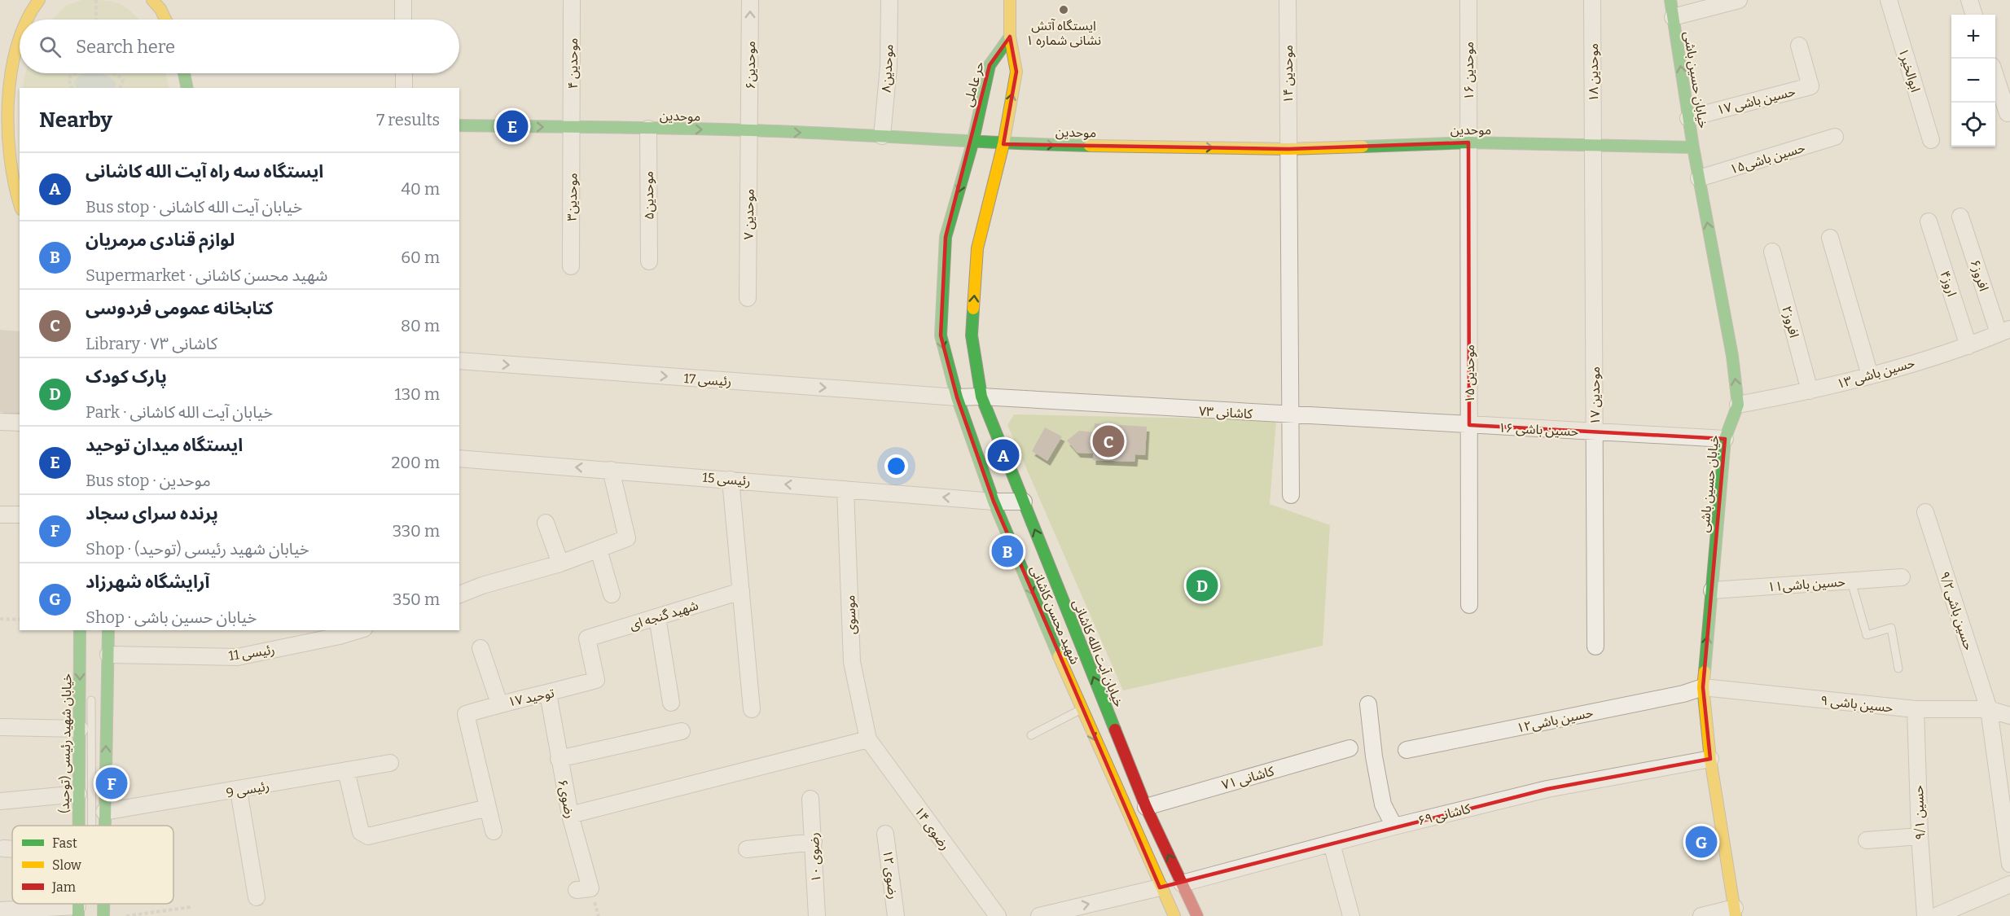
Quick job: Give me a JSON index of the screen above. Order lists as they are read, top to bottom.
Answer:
{
  "streets": {
    "main road": [
      "خیابان حسین باشی",
      "حر عاملی",
      "موحدین",
      "شهید محسن کاشانی",
      "خیابان آیت الله کاشانی",
      "خیابان شهید رئیسی (توحید)"
    ],
    "street": [
      "موحدین ۴",
      "موحدین۶",
      "موحدین۸",
      "ابوالخیر۱",
      "موحدین ۱۶",
      "موحدین ۱۸",
      "موحدین ۱۴",
      "حسین باشی ۱۷",
      "حسین باشی۱۵",
      "موحدین۵",
      "موحدین۳",
      "موحدین ۷",
      "افروز۶",
      "اروز۴",
      "افروز۲",
      "حسین باشی ۱۳",
      "موحدین ۱۵",
      "رئیسی 17",
      "موحدین ۱۷",
      "کاشانی ۷۳",
      "حسین باشی ۱۶",
      "رئیسی 15",
      "حسین باشی۱۱",
      "حسین باشی۹/۲",
      "شهید گنجه ای",
      "موسوی",
      "رئیسی 11",
      "توحید ۱۷",
      "حسین باشی ۹",
      "حسین باشی۱۲",
      "کاشانی ۷۱",
      "رئیسی 9",
      "رضوی۶",
      "حسین ۹/۱",
      "کاشانی ۶۹",
      "رضوی ۱۴",
      "رضوی ۱۰",
      "رضوی ۱۲"
    ]
  },
  "crossings": [
    ["موحدین ۴", "موحدین"],
    ["موحدین ۴", "موحدین۳"],
    ["موحدین۶", "موحدین"],
    ["موحدین۶", "موحدین ۷"],
    ["موحدین۸", "موحدین"],
    ["موحدین ۱۶", "موحدین"],
    ["موحدین ۱۶", "موحدین ۱۵"],
    ["موحدین ۱۸", "موحدین"],
    ["موحدین ۱۸", "موحدین ۱۷"],
    ["موحدین ۱۴", "موحدین"],
    ["موحدین ۱۴", "کاشانی ۷۳"],
    ["خیابان حسین باشی", "حسین باشی ۱۷"],
    ["خیابان حسین باشی", "موحدین"],
    ["خیابان حسین باشی", "حسین باشی۱۵"],
    ["خیابان حسین باشی", "حسین باشی ۱۳"],
    ["خیابان حسین باشی", "حسین باشی ۱۶"],
    ["خیابان حسین باشی", "حسین باشی۱۱"],
    ["خیابان حسین باشی", "حسین باشی ۹"],
    ["خیابان حسین باشی", "حسین باشی۱۲"],
    ["خیابان حسین باشی", "کاشانی ۶۹"],
    ["حر عاملی", "موحدین"],
    ["حر عاملی", "شهید محسن کاشانی"],
    ["موحدین", "موحدین۵"],
    ["موحدین", "موحدین۳"],
    ["موحدین", "موحدین ۷"],
    ["موحدین", "موحدین ۱۵"],
    ["موحدین", "موحدین ۱۷"],
    ["موحدین", "شهید محسن کاشانی"],
    ["افروز۶", "حسین باشی ۱۳"],
    ["اروز۴", "حسین باشی ۱۳"],
    ["افروز۲", "حسین باشی ۱۳"],
    ["موحدین ۱۵", "کاشانی ۷۳"],
    ["موحدین ۱۵", "حسین باشی ۱۶"],
    ["رئیسی 17", "کاشانی ۷۳"],
    ["رئیسی 17", "شهید محسن کاشانی"],
    ["رئیسی 17", "خیابان آیت الله کاشانی"],
    ["موحدین ۱۷", "حسین باشی ۱۶"],
    ["کاشانی ۷۳", "حسین باشی ۱۶"],
    ["کاشانی ۷۳", "خیابان آیت الله کاشانی"],
    ["رئیسی 15", "موسوی"],
    ["رئیسی 15", "شهید محسن کاشانی"],
    ["رئیسی 15", "خیابان آیت الله کاشانی"],
    ["حسین باشی۹/۲", "حسین باشی ۹"],
    ["شهید گنجه ای", "توحید ۱۷"],
    ["موسوی", "رضوی ۱۴"],
    ["خیابان آیت الله کاشانی", "کاشانی ۷۱"],
    ["خیابان آیت الله کاشانی", "کاشانی ۶۹"],
    ["توحید ۱۷", "رضوی۶"],
    ["حسین باشی ۹", "حسین باشی۱۲"],
    ["حسین باشی ۹", "حسین ۹/۱"]
  ],
  "one_way": [
    "موحدین۶",
    "خیابان حسین باشی",
    "موحدین",
    "رئیسی 17",
    "خیابان آیت الله کاشانی"
  ],
  "places": ["ایستگاه آتش نشانی شماره ۱"],
  "legend": ["Fast", "Slow", "Jam"],
  "page": {
    "map_buttons": ["+", "−"],
    "search": "Search here",
    "heading": ["Nearby", "7 results"],
    "pins": [
      "E",
      "C",
      "A",
      "B",
      "D",
      "F",
      "G"
    ],
    "list": [
      {
        "mark": "A",
        "name": "ایستگاه سه راه آیت الله کاشانی",
        "note": "Bus stop · خیابان آیت الله کاشانی",
        "value": "40 m"
      },
      {
        "mark": "B",
        "name": "لوازم قنادی مرمریان",
        "note": "Supermarket · شهید محسن کاشانی",
        "value": "60 m"
      },
      {
        "mark": "C",
        "name": "کتابخانه عمومی فردوسی",
        "note": "Library · کاشانی ۷۳",
        "value": "80 m"
      },
      {
        "mark": "D",
        "name": "پارک کودک",
        "note": "Park · خیابان آیت الله کاشانی",
        "value": "130 m"
      },
      {
        "mark": "E",
        "name": "ایستگاه میدان توحید",
        "note": "Bus stop · موحدین",
        "value": "200 m"
      },
      {
        "mark": "F",
        "name": "پرنده سرای سجاد",
        "note": "Shop · خیابان شهید رئیسی (توحید)",
        "value": "330 m"
      },
      {
        "mark": "G",
        "name": "آرایشگاه شهرزاد",
        "note": "Shop · خیابان حسین باشی",
        "value": "350 m"
      }
    ]
  }
}
